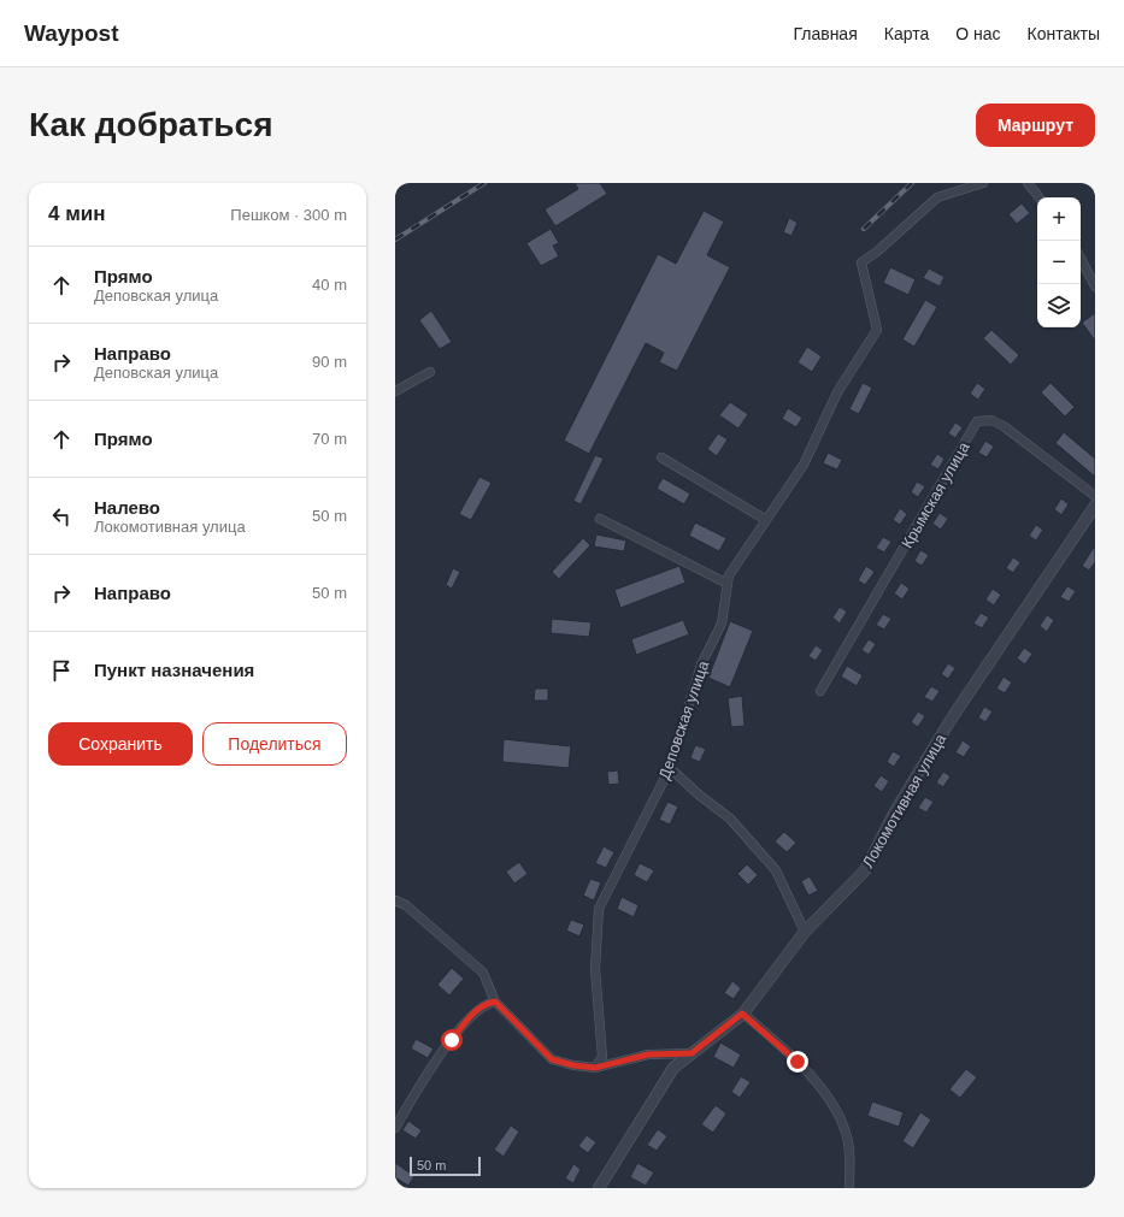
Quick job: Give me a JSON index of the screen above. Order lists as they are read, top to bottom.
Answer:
{
  "streets": {
    "street": ["Крымская улица", "Деповская улица", "Локомотивная улица"]
  },
  "scale_bar": "50 m",
  "page": {
    "header": "Waypost",
    "nav": [
      "Главная",
      "Карта",
      "О нас",
      "Контакты"
    ],
    "buttons": [
      "Маршрут",
      ["Сохранить", "Поделиться"]
    ],
    "title": "Как добраться",
    "heading": ["4 мин", "Пешком · 300 m"],
    "map_buttons": ["+", "−"],
    "list": [
      ["Прямо", "Деповская улица", "40 m"],
      ["Направо", "Деповская улица", "90 m"],
      ["Прямо", "70 m"],
      ["Налево", "Локомотивная улица", "50 m"],
      ["Направо", "50 m"],
      "Пункт назначения"
    ],
    "scale": "50 m"
  }
}
